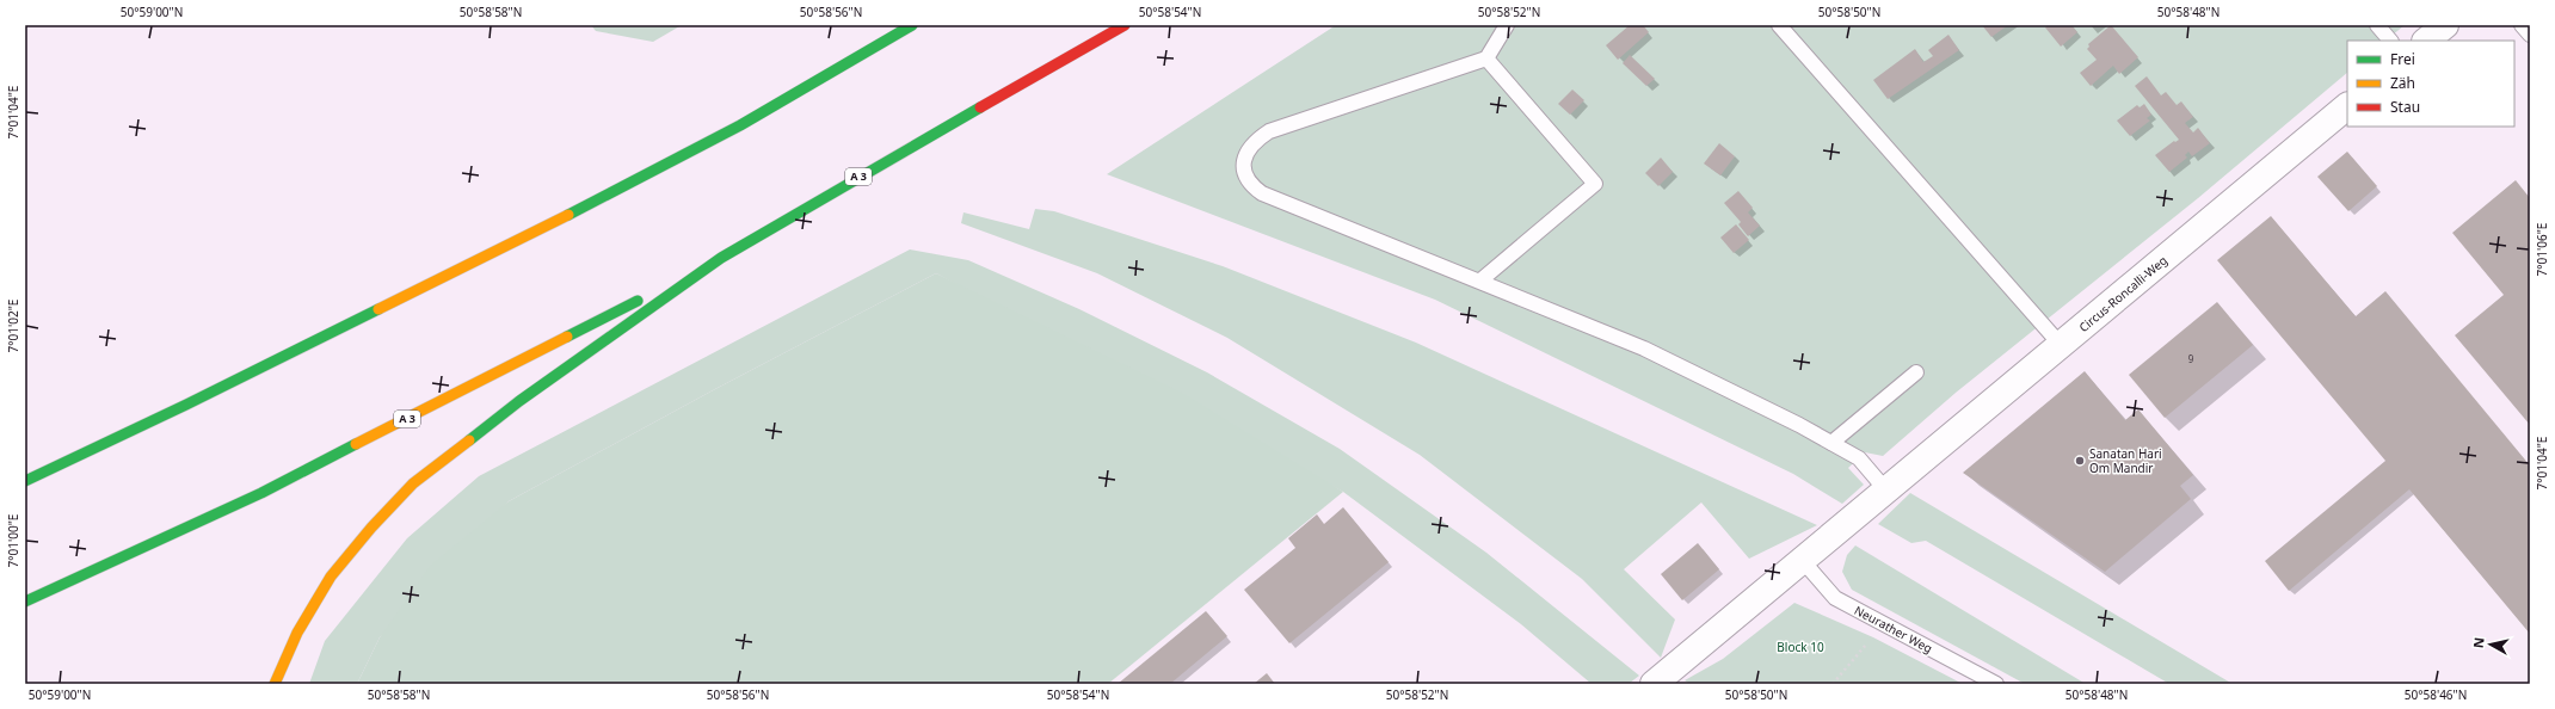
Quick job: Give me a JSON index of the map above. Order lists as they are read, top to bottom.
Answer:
{
  "streets": {
    "highway": ["A 3"],
    "street": ["Circus-Roncalli-Weg"],
    "lane": ["Neurather Weg"]
  },
  "parks": ["Block 10"],
  "places": ["Sanatan Hari Om Mandir"],
  "house_numbers": ["9"],
  "legend": ["Frei", "Zäh", "Stau"],
  "north": "left",
  "coordinates": [
    "50°59'00\"N",
    "50°58'58\"N",
    "50°58'56\"N",
    "50°58'54\"N",
    "50°58'52\"N",
    "50°58'50\"N",
    "50°58'48\"N",
    "7°01'04\"E",
    "7°01'06\"E",
    "7°01'02\"E",
    "7°01'00\"E",
    "50°58'46\"N"
  ]
}
